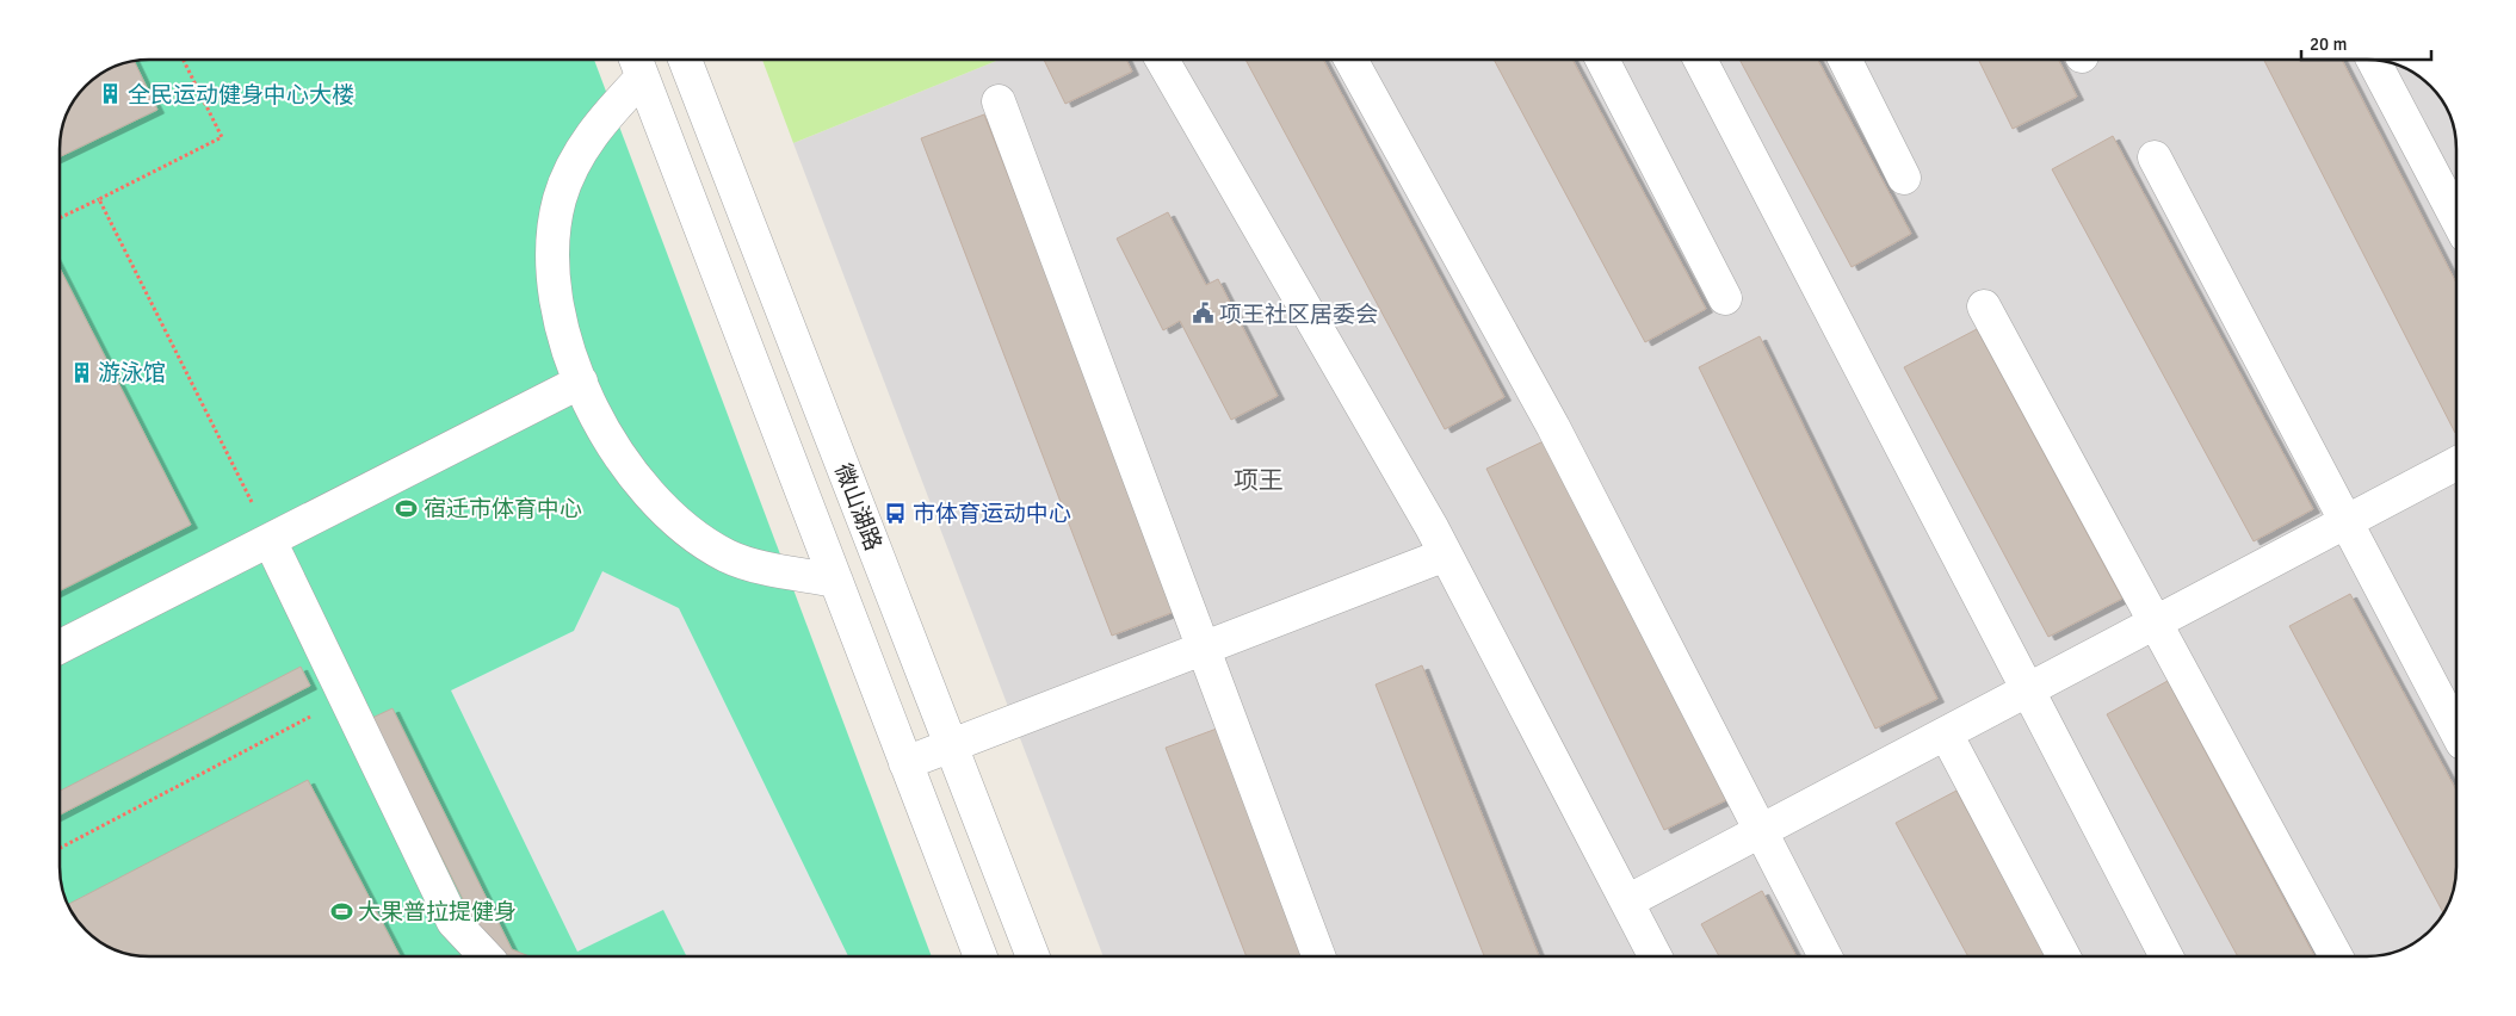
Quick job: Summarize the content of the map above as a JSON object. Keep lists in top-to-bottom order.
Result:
{
  "streets": {
    "street": ["微山湖路"]
  },
  "districts": ["项王"],
  "places": {
    "building": ["全民运动健身中心大楼", "游泳馆"],
    "public building": ["项王社区居委会"],
    "sports": ["宿迁市体育中心", "大果普拉提健身"],
    "bus stop": ["市体育运动中心"]
  },
  "scale_bar": "20 m"
}
